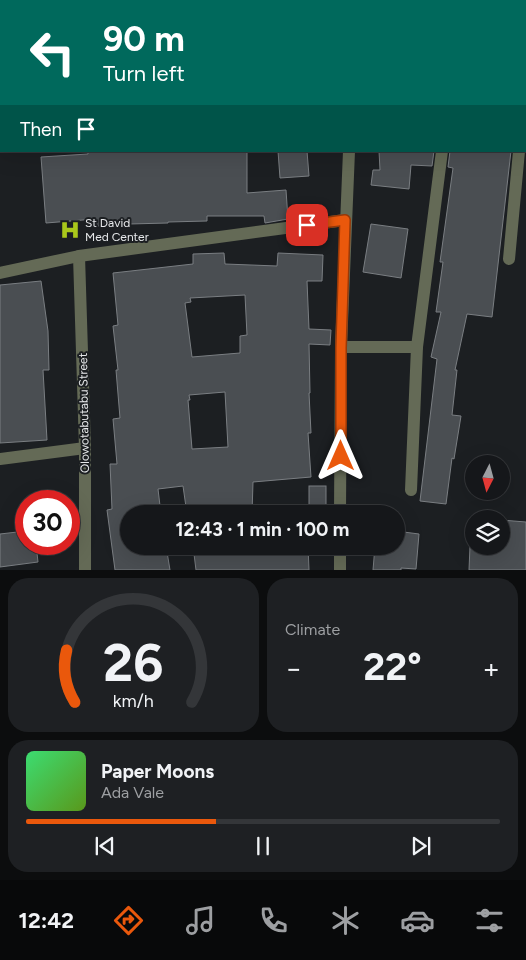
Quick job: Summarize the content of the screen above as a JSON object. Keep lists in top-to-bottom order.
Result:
{
  "streets": {
    "street": ["Olowotabutabu Street"]
  },
  "places": {
    "hospital": ["St David Med Center"]
  },
  "north": "bottom",
  "page": {
    "turn": ["90 m", "Turn left"],
    "then": "Then",
    "limit": "30",
    "trip": "12:43 · 1 min · 100 m",
    "tile": "Climate",
    "heat": ["−", "22°", "+"],
    "song": ["Paper Moons", "Ada Vale"],
    "tabs": "12:42",
    "gauge": ["26", "km/h"]
  }
}
